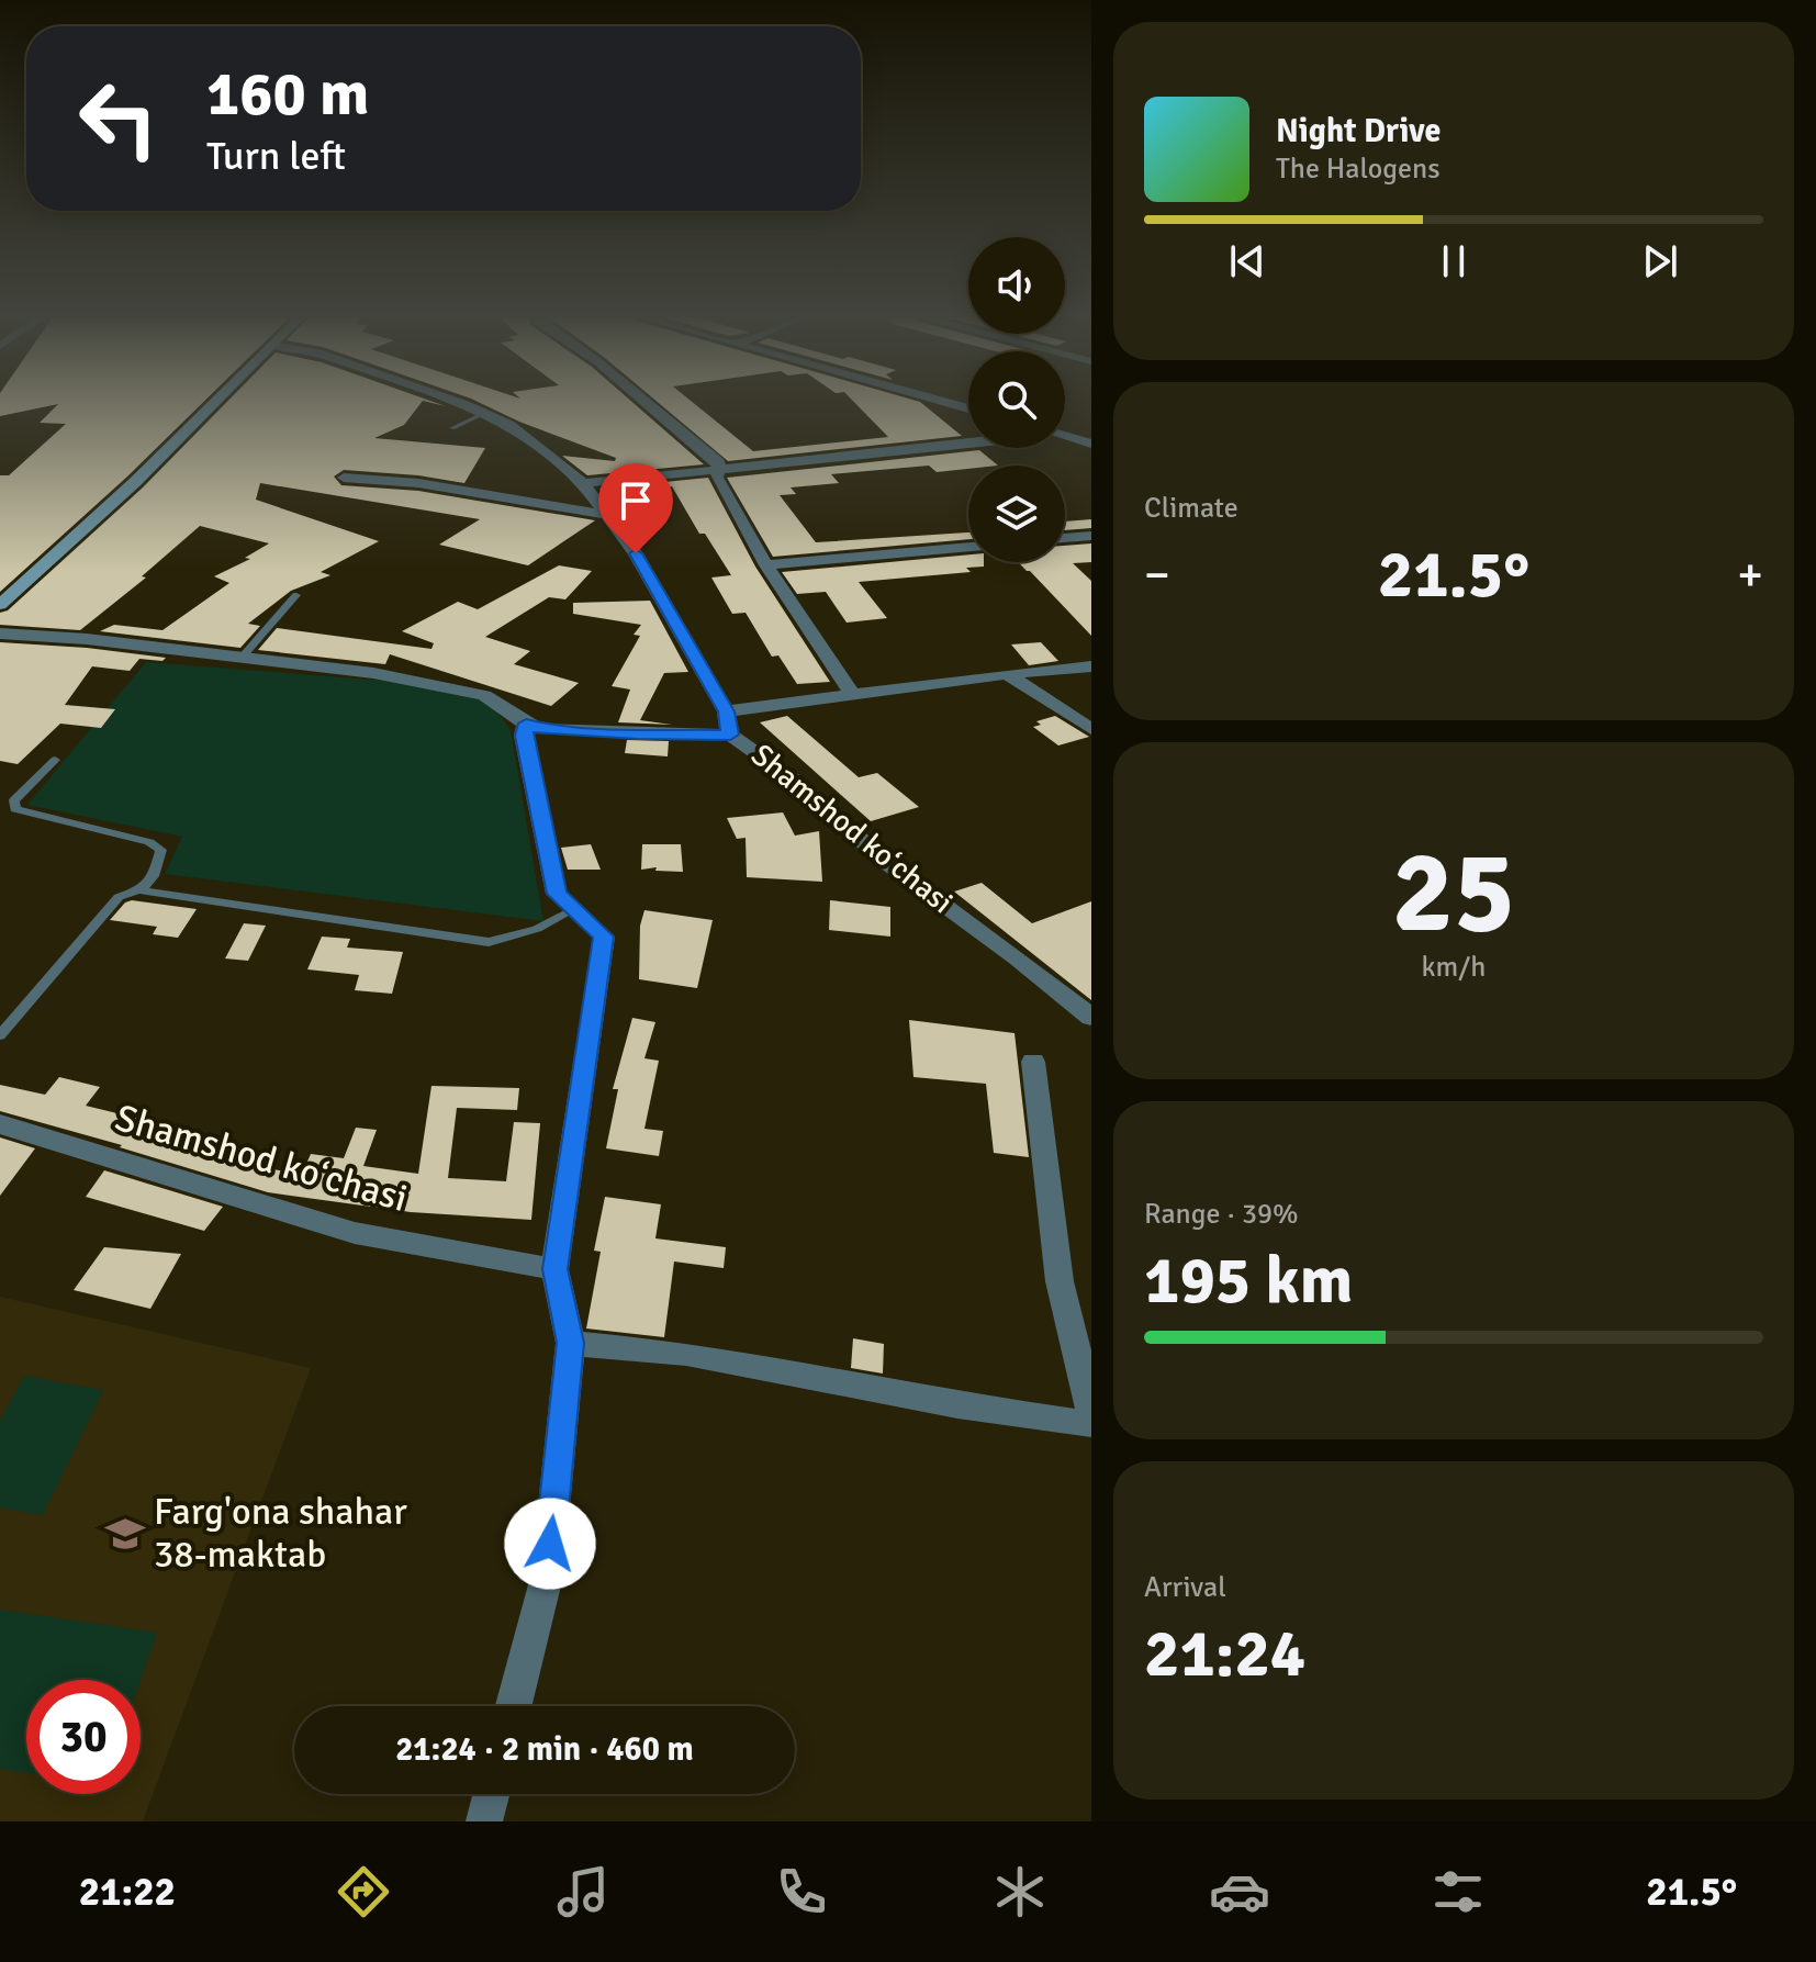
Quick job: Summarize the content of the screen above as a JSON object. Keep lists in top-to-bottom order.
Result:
{
  "streets": {
    "street": ["Shamshod koʻchasi"]
  },
  "places": {
    "school or university": ["Farg'ona shahar 38-maktab"]
  },
  "page": {
    "turn": ["160 m", "Turn left"],
    "song": ["Night Drive", "The Halogens"],
    "tile": [
      "Climate",
      ["25", "km/h"],
      ["Range · 39%", "195 km"],
      ["Arrival", "21:24"]
    ],
    "heat": ["−", "21.5°", "+"],
    "limit": "30",
    "trip": "21:24 · 2 min · 460 m",
    "tabs": ["21:22", "21.5°"]
  }
}
